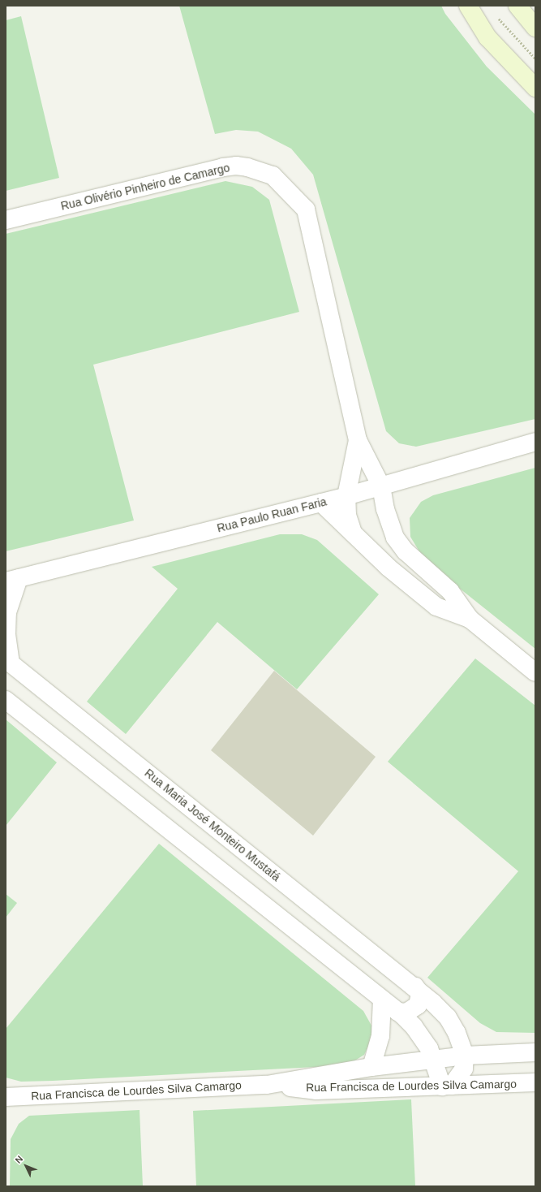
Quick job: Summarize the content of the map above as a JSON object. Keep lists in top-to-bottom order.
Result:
{
  "streets": {
    "street": [
      "Rua Olivério Pinheiro de Camargo",
      "Rua Paulo Ruan Faria",
      "Rua Maria José Monteiro Mustafá",
      "Rua Francisca de Lourdes Silva Camargo"
    ]
  },
  "crossings": [
    ["Rua Olivério Pinheiro de Camargo", "Rua Paulo Ruan Faria"],
    ["Rua Paulo Ruan Faria", "Rua Maria José Monteiro Mustafá"],
    ["Rua Maria José Monteiro Mustafá", "Rua Francisca de Lourdes Silva Camargo"]
  ],
  "north": "top left"
}
